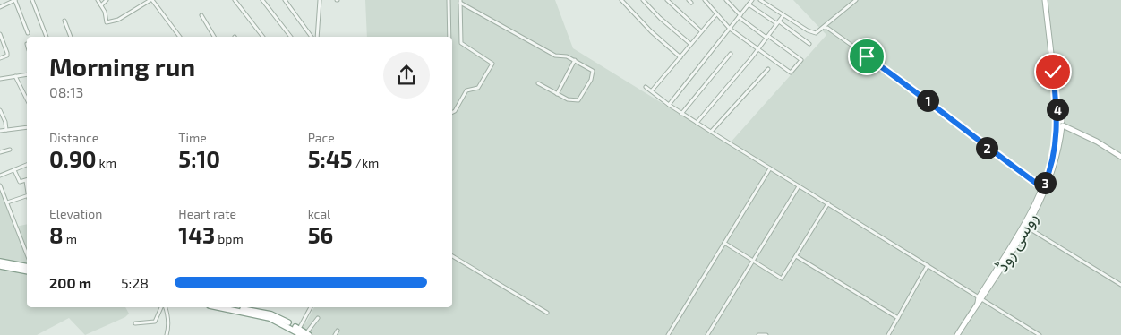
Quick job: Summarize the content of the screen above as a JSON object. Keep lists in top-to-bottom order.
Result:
{
  "streets": {
    "main road": ["روسی روڈ"]
  },
  "page": {
    "heading": ["Morning run", "08:13"],
    "pins": [
      "1",
      "4",
      "2",
      "3"
    ],
    "stats": [
      ["Distance", "0.90 km"],
      ["Time", "5:10"],
      ["Pace", "5:45 /km"],
      ["Elevation", "8 m"],
      ["Heart rate", "143 bpm"],
      ["kcal", "56"]
    ],
    "list": [
      {
        "name": "200 m",
        "note": "5:28"
      }
    ]
  }
}
